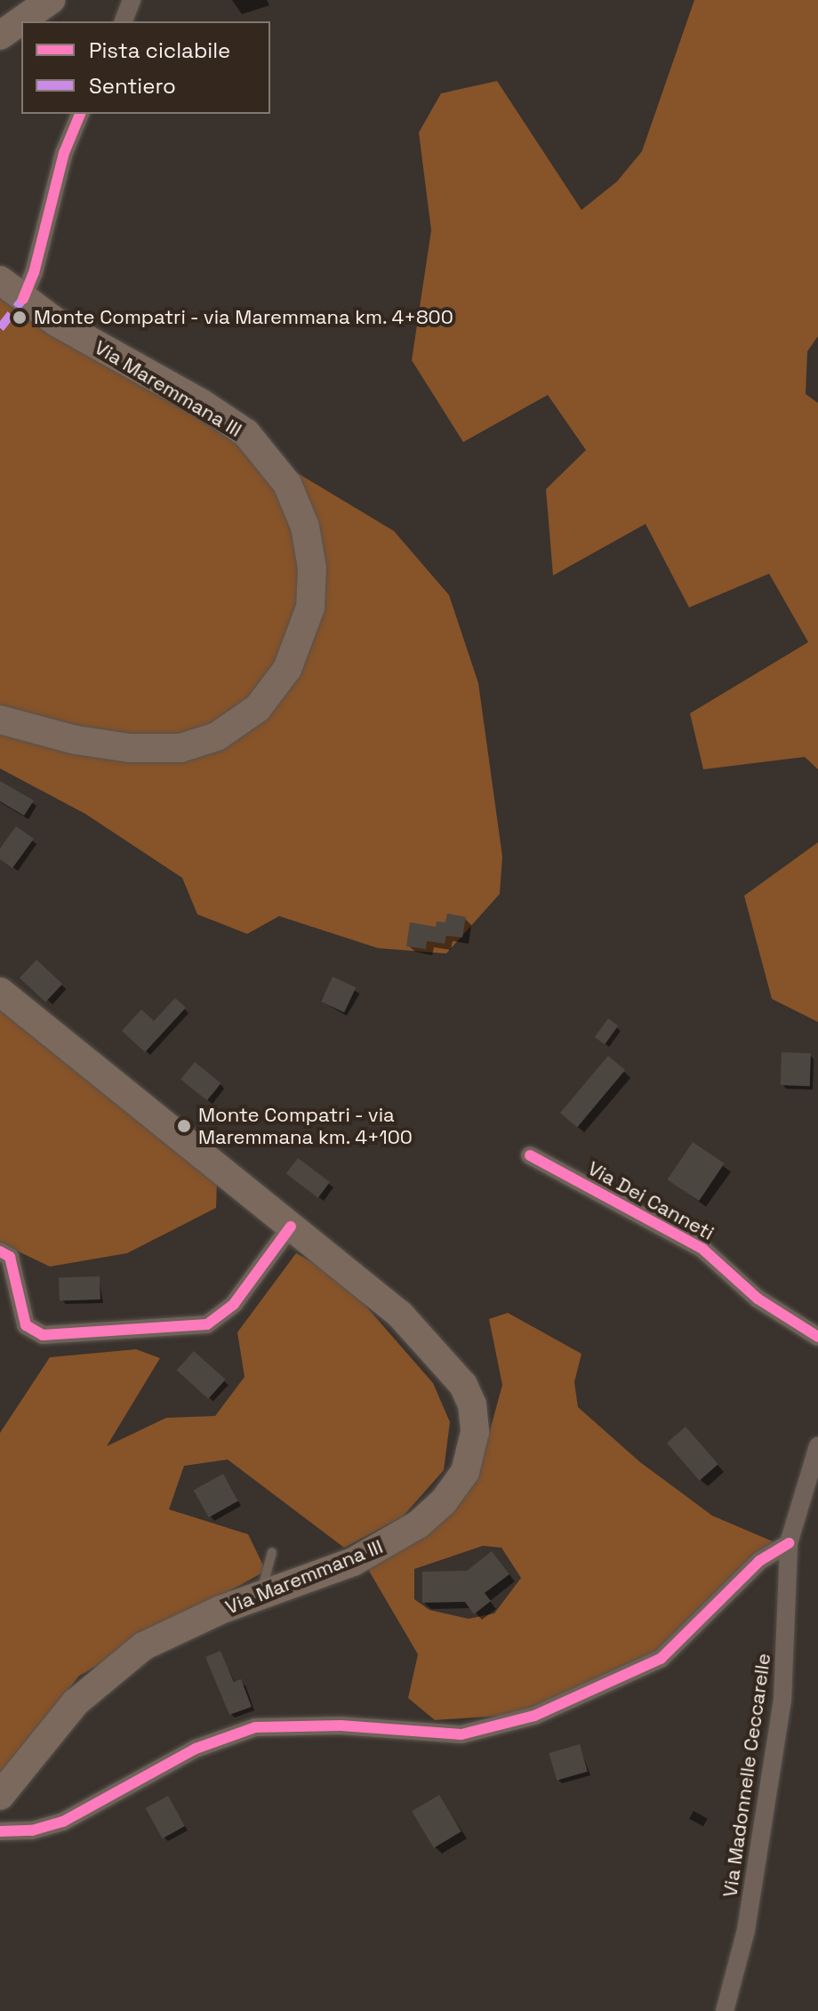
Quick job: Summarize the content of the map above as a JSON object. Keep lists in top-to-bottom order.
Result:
{
  "streets": {
    "main road": ["Via Maremmana III"],
    "street": ["Via Dei Canneti", "Via Madonnelle Ceccarelle"]
  },
  "places": ["Monte Compatri - via Maremmana km. 4+800", "Monte Compatri - via Maremmana km. 4+100"],
  "legend": ["Pista ciclabile", "Sentiero"]
}
